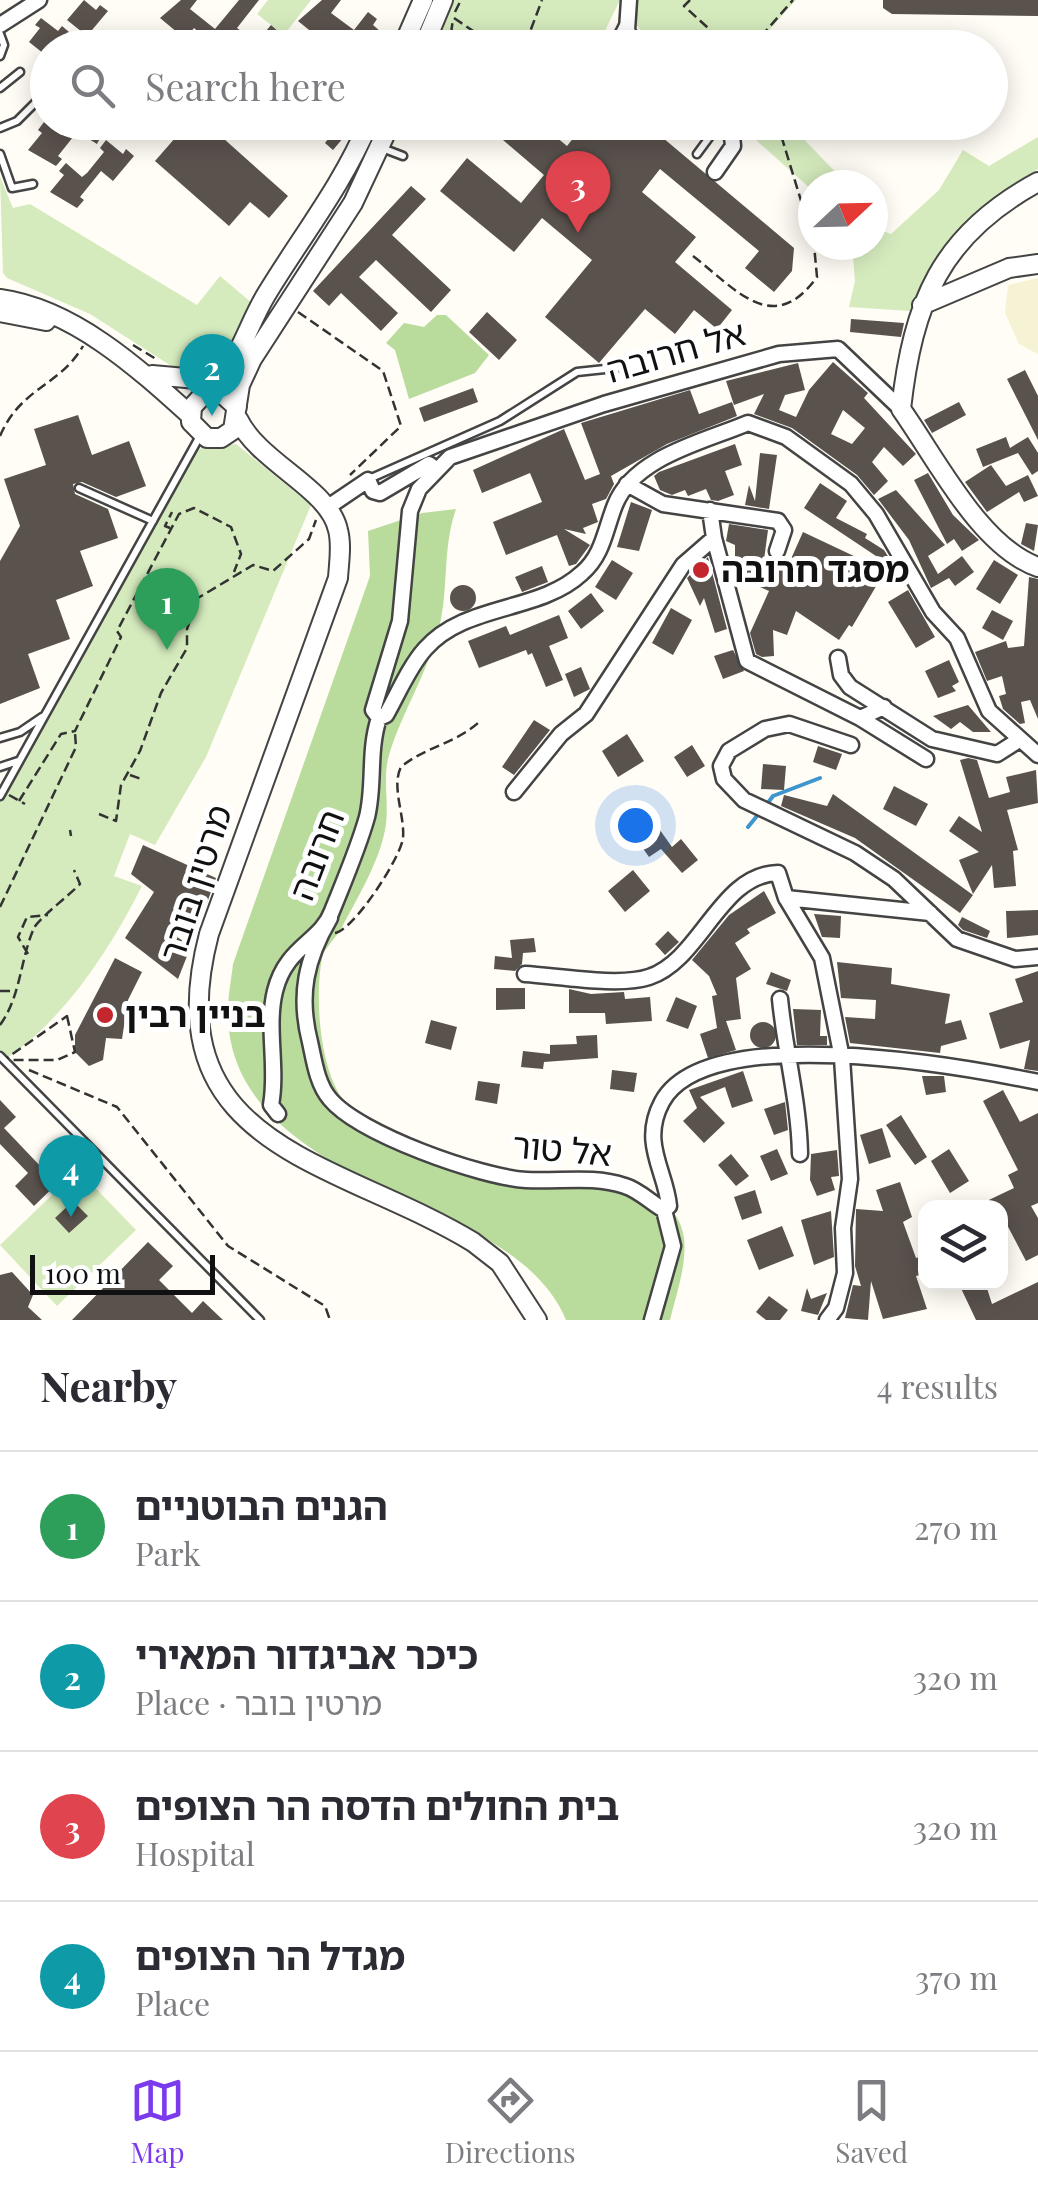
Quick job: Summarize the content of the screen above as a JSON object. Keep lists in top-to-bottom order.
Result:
{
  "streets": {
    "street": [
      "אל חרובה",
      "חרובה",
      "מרטין בובר",
      "אל טור"
    ]
  },
  "crossings": [
    ["אל חרובה", "חרובה"],
    ["חרובה", "אל טור"]
  ],
  "places": ["מסגד חרובה", "בניין רבין"],
  "scale_bar": "100 m",
  "north": "right",
  "page": {
    "search": "Search here",
    "pins": [
      "3",
      "2",
      "1",
      "4"
    ],
    "scale": "100 m",
    "heading": ["Nearby", "4 results"],
    "list": [
      {
        "mark": "1",
        "name": "הגנים הבוטניים",
        "note": "Park",
        "value": "270 m"
      },
      {
        "mark": "2",
        "name": "כיכר אביגדור המאירי",
        "note": "Place · מרטין בובר",
        "value": "320 m"
      },
      {
        "mark": "3",
        "name": "בית החולים הדסה הר הצופים",
        "note": "Hospital",
        "value": "320 m"
      },
      {
        "mark": "4",
        "name": "מגדל הר הצופים",
        "note": "Place",
        "value": "370 m"
      }
    ],
    "nav": ["Map", "Directions", "Saved"]
  }
}
